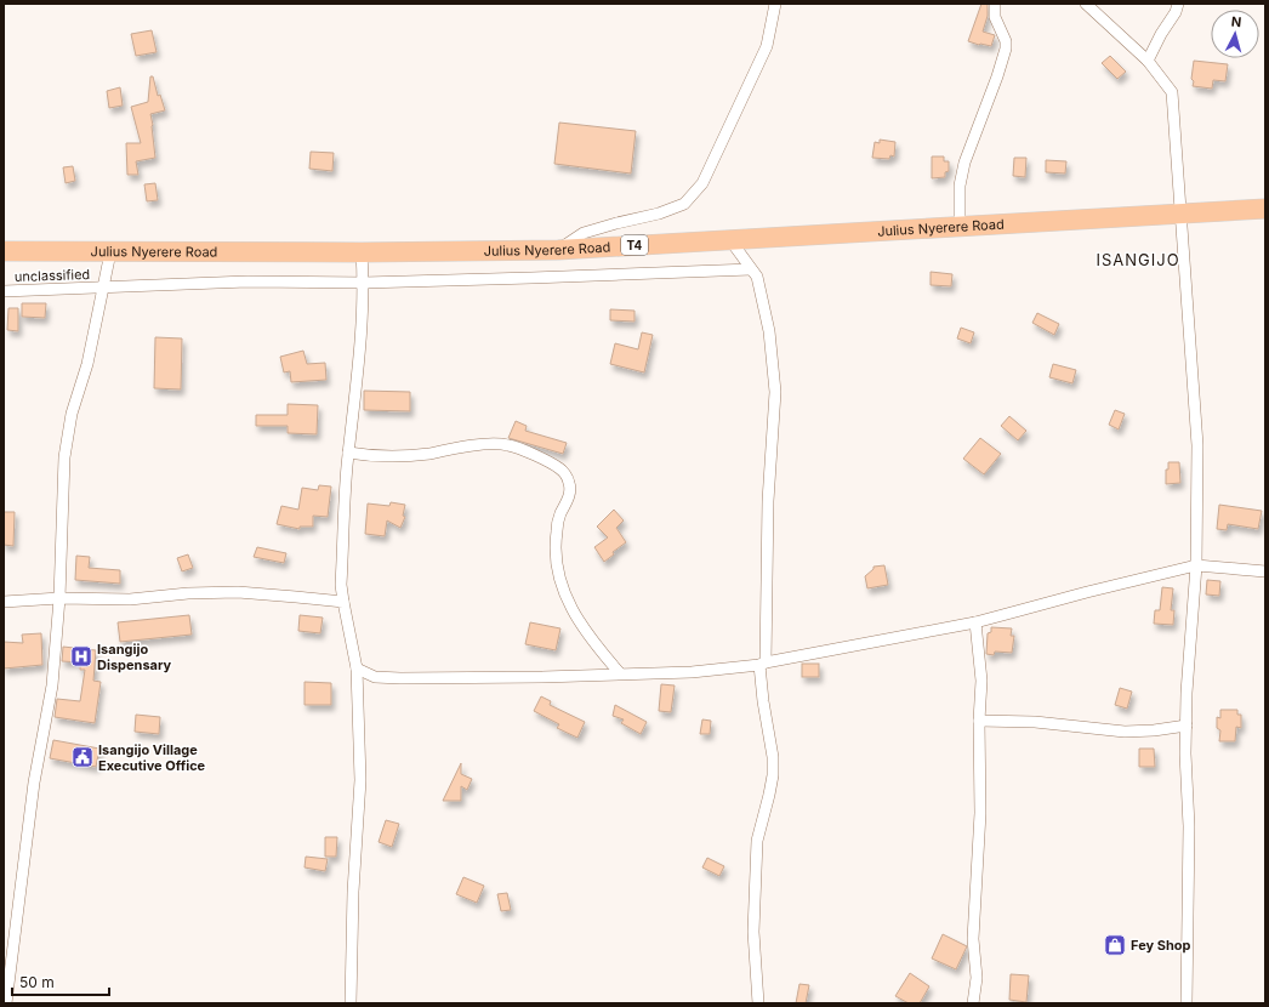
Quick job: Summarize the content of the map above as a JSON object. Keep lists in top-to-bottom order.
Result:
{
  "streets": {
    "highway": ["Julius Nyerere Road", "T4"],
    "street": ["unclassified"]
  },
  "districts": ["ISANGIJO"],
  "places": {
    "hospital": ["Isangijo Dispensary"],
    "public building": ["Isangijo Village Executive Office"],
    "shop": ["Fey Shop"]
  },
  "scale_bar": "50 m",
  "north": "top"
}
